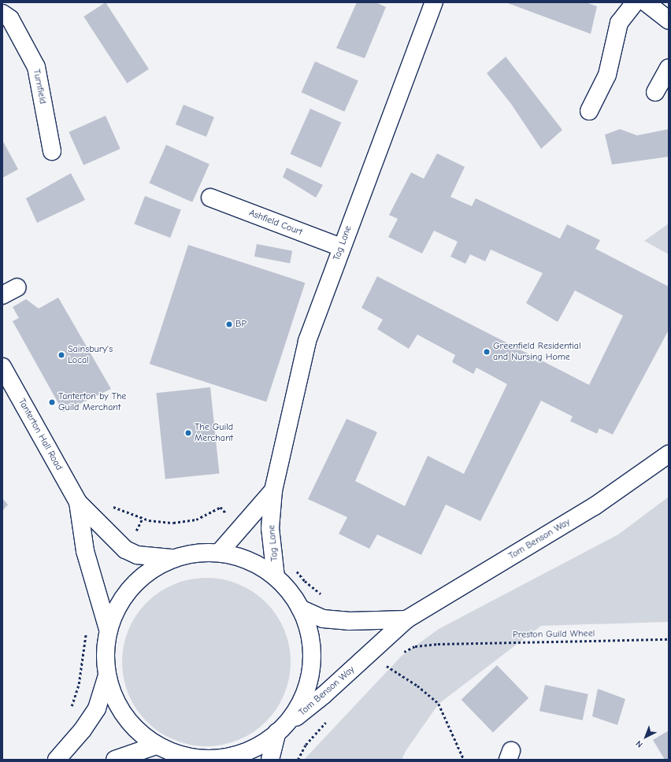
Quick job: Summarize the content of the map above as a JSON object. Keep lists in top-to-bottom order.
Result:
{
  "streets": {
    "main road": [
      "Turnfield",
      "Ashfield Court",
      "Tag Lane",
      "Tanterton Hall Road",
      "Tom Benson Way"
    ],
    "path": ["Preston Guild Wheel"]
  },
  "crossings": [
    ["Ashfield Court", "Tag Lane"],
    ["Tanterton Hall Road", "Tom Benson Way"]
  ],
  "places": [
    "BP",
    "Greenfield Residential and Nursing Home",
    "Sainsbury's Local",
    "Tanterton by The Guild Merchant",
    "The Guild Merchant"
  ],
  "north": "bottom left"
}
